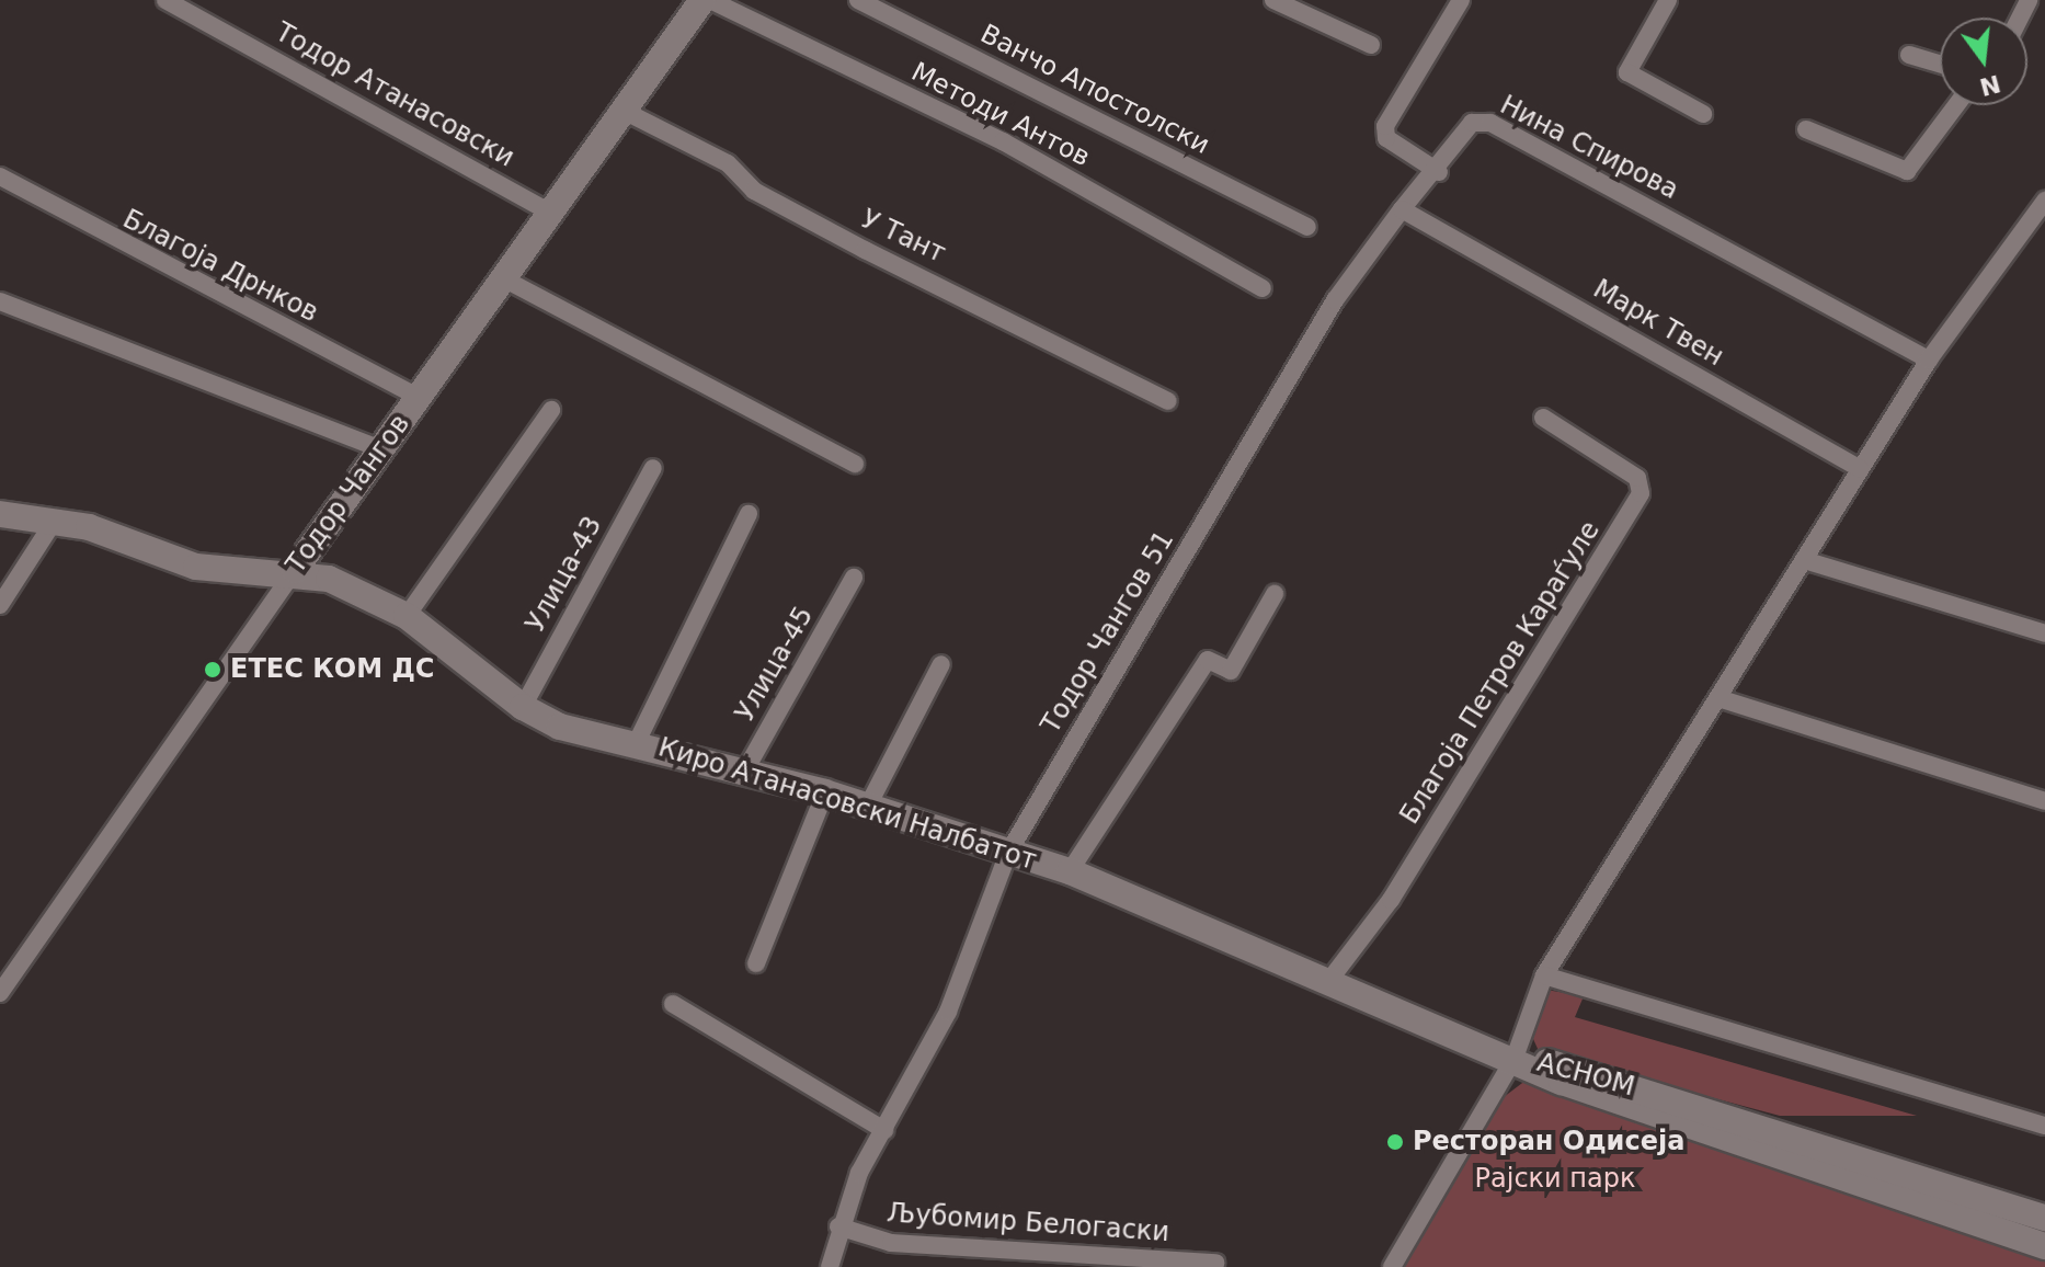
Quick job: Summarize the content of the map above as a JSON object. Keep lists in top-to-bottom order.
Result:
{
  "streets": {
    "street": [
      "Ванчо Апостолски",
      "Тодор Атанасовски",
      "Методи Антов",
      "Нина Спирова",
      "У Тант",
      "Благоја Дрнков",
      "Марк Твен",
      "Тодор Чангов",
      "Улица-43",
      "Тодор Чангов 51",
      "Улица-45",
      "Благоја Петров Караѓуле",
      "Киро Атанасовски Налбатот",
      "АСНОМ",
      "Љубомир Белогаски"
    ]
  },
  "crossings": [
    ["Тодор Атанасовски", "Тодор Чангов"],
    ["Нина Спирова", "Тодор Чангов 51"],
    ["У Тант", "Тодор Чангов"],
    ["Благоја Дрнков", "Тодор Чангов"],
    ["Марк Твен", "Тодор Чангов 51"],
    ["Тодор Чангов", "Киро Атанасовски Налбатот"],
    ["Улица-43", "Киро Атанасовски Налбатот"],
    ["Тодор Чангов 51", "Киро Атанасовски Налбатот"],
    ["Тодор Чангов 51", "Љубомир Белогаски"],
    ["Улица-45", "Киро Атанасовски Налбатот"],
    ["Благоја Петров Караѓуле", "Киро Атанасовски Налбатот"],
    ["Киро Атанасовски Налбатот", "АСНОМ"]
  ],
  "parks": ["Рајски парк"],
  "places": ["ЕТЕС КОМ ДС", "Ресторан Одисеја"],
  "north": "bottom"
}
